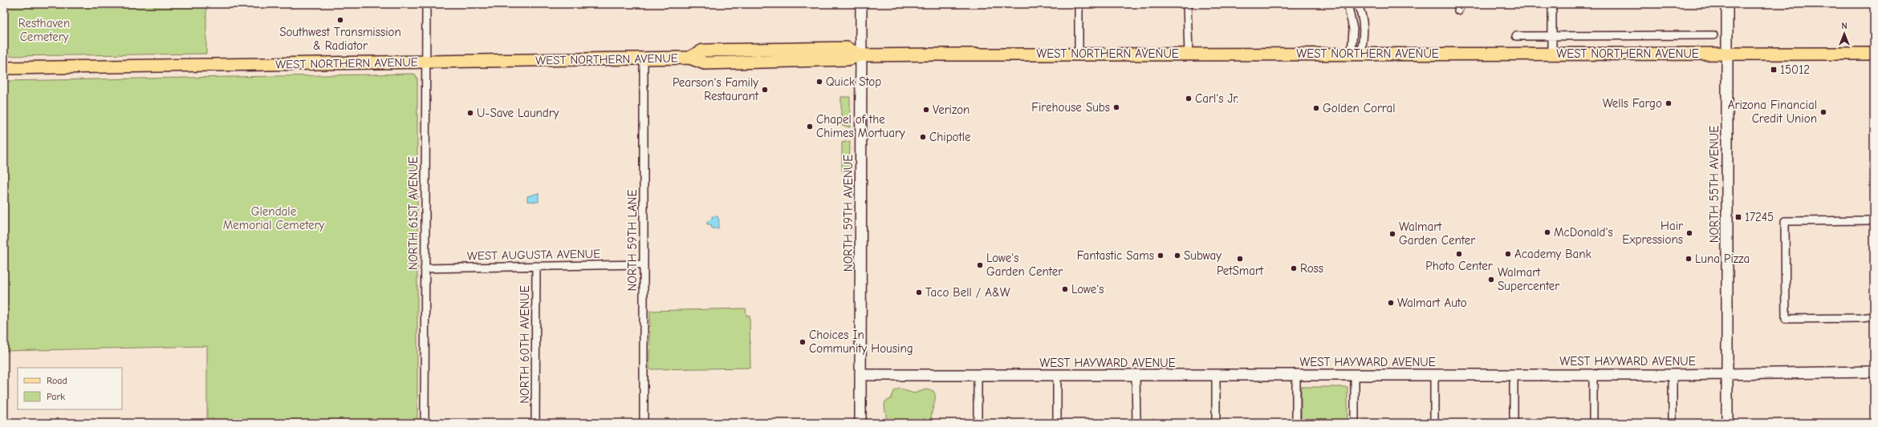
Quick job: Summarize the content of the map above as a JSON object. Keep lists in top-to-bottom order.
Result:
{
  "streets": {
    "main road": ["WEST NORTHERN AVENUE"],
    "street": [
      "NORTH 55TH AVENUE",
      "NORTH 61ST AVENUE",
      "NORTH 59TH AVENUE",
      "NORTH 59TH LANE",
      "WEST AUGUSTA AVENUE",
      "NORTH 60TH AVENUE",
      "WEST HAYWARD AVENUE"
    ]
  },
  "crossings": [
    ["WEST NORTHERN AVENUE", "NORTH 55TH AVENUE"],
    ["WEST NORTHERN AVENUE", "NORTH 61ST AVENUE"],
    ["WEST NORTHERN AVENUE", "NORTH 59TH AVENUE"],
    ["WEST NORTHERN AVENUE", "NORTH 59TH LANE"],
    ["NORTH 55TH AVENUE", "WEST HAYWARD AVENUE"],
    ["NORTH 61ST AVENUE", "WEST AUGUSTA AVENUE"],
    ["NORTH 59TH AVENUE", "WEST HAYWARD AVENUE"],
    ["NORTH 59TH LANE", "WEST AUGUSTA AVENUE"],
    ["WEST AUGUSTA AVENUE", "NORTH 60TH AVENUE"]
  ],
  "parks": ["Resthaven Cemetery", "Glendale Memorial Cemetery"],
  "places": {
    "other": [
      "Southwest Transmission & Radiator",
      "Quick Stop",
      "Pearson's Family Restaurant",
      "Carl's Jr.",
      "Wells Fargo",
      "Firehouse Subs",
      "Golden Corral",
      "Verizon",
      "Arizona Financial Credit Union",
      "U-Save Laundry",
      "Chapel of the Chimes Mortuary",
      "Chipotle",
      "McDonald's",
      "Hair Expressions",
      "Walmart Garden Center",
      "Photo Center",
      "Academy Bank",
      "Fantastic Sams",
      "Subway",
      "PetSmart",
      "Luna Pizza",
      "Lowe's Garden Center",
      "Ross",
      "Walmart Supercenter",
      "Lowe's",
      "Taco Bell / A&W",
      "Walmart Auto",
      "Choices In Community Housing"
    ],
    "transit": ["15012", "17245"]
  },
  "legend": ["Road", "Park"],
  "north": "top"
}
